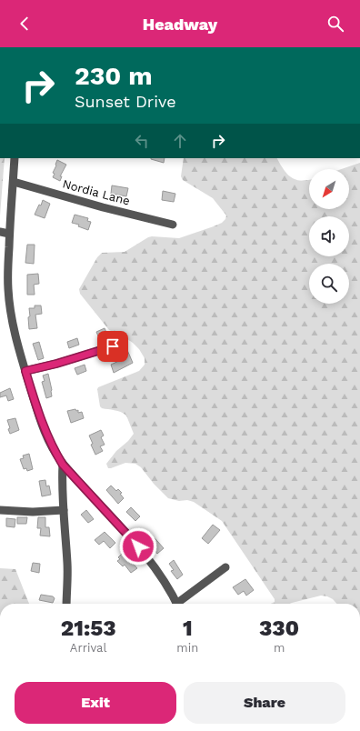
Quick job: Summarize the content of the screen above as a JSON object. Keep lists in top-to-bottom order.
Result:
{
  "streets": {
    "street": ["Nordia Lane"]
  },
  "north": "bottom left",
  "page": {
    "header": "Headway",
    "turn": ["230 m", "Sunset Drive"],
    "eta": [
      "21:53",
      "Arrival",
      "1",
      "min",
      "330",
      "m"
    ],
    "buttons": ["Exit", "Share"]
  }
}
